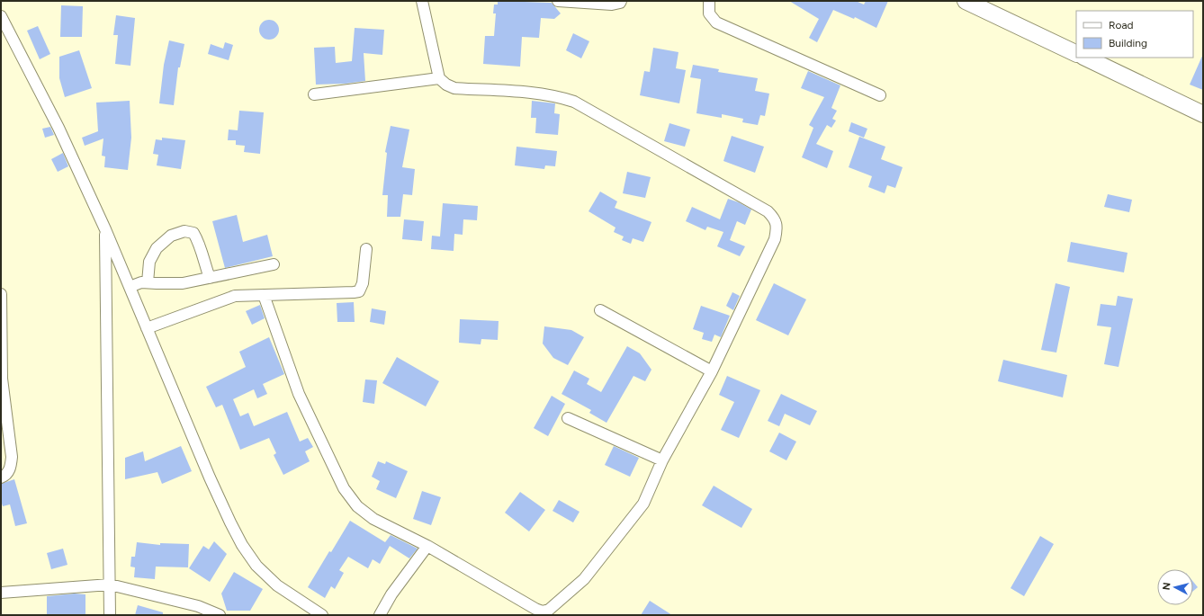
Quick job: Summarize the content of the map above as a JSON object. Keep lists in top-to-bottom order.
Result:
{
  "legend": ["Road", "Building"],
  "north": "left"
}
